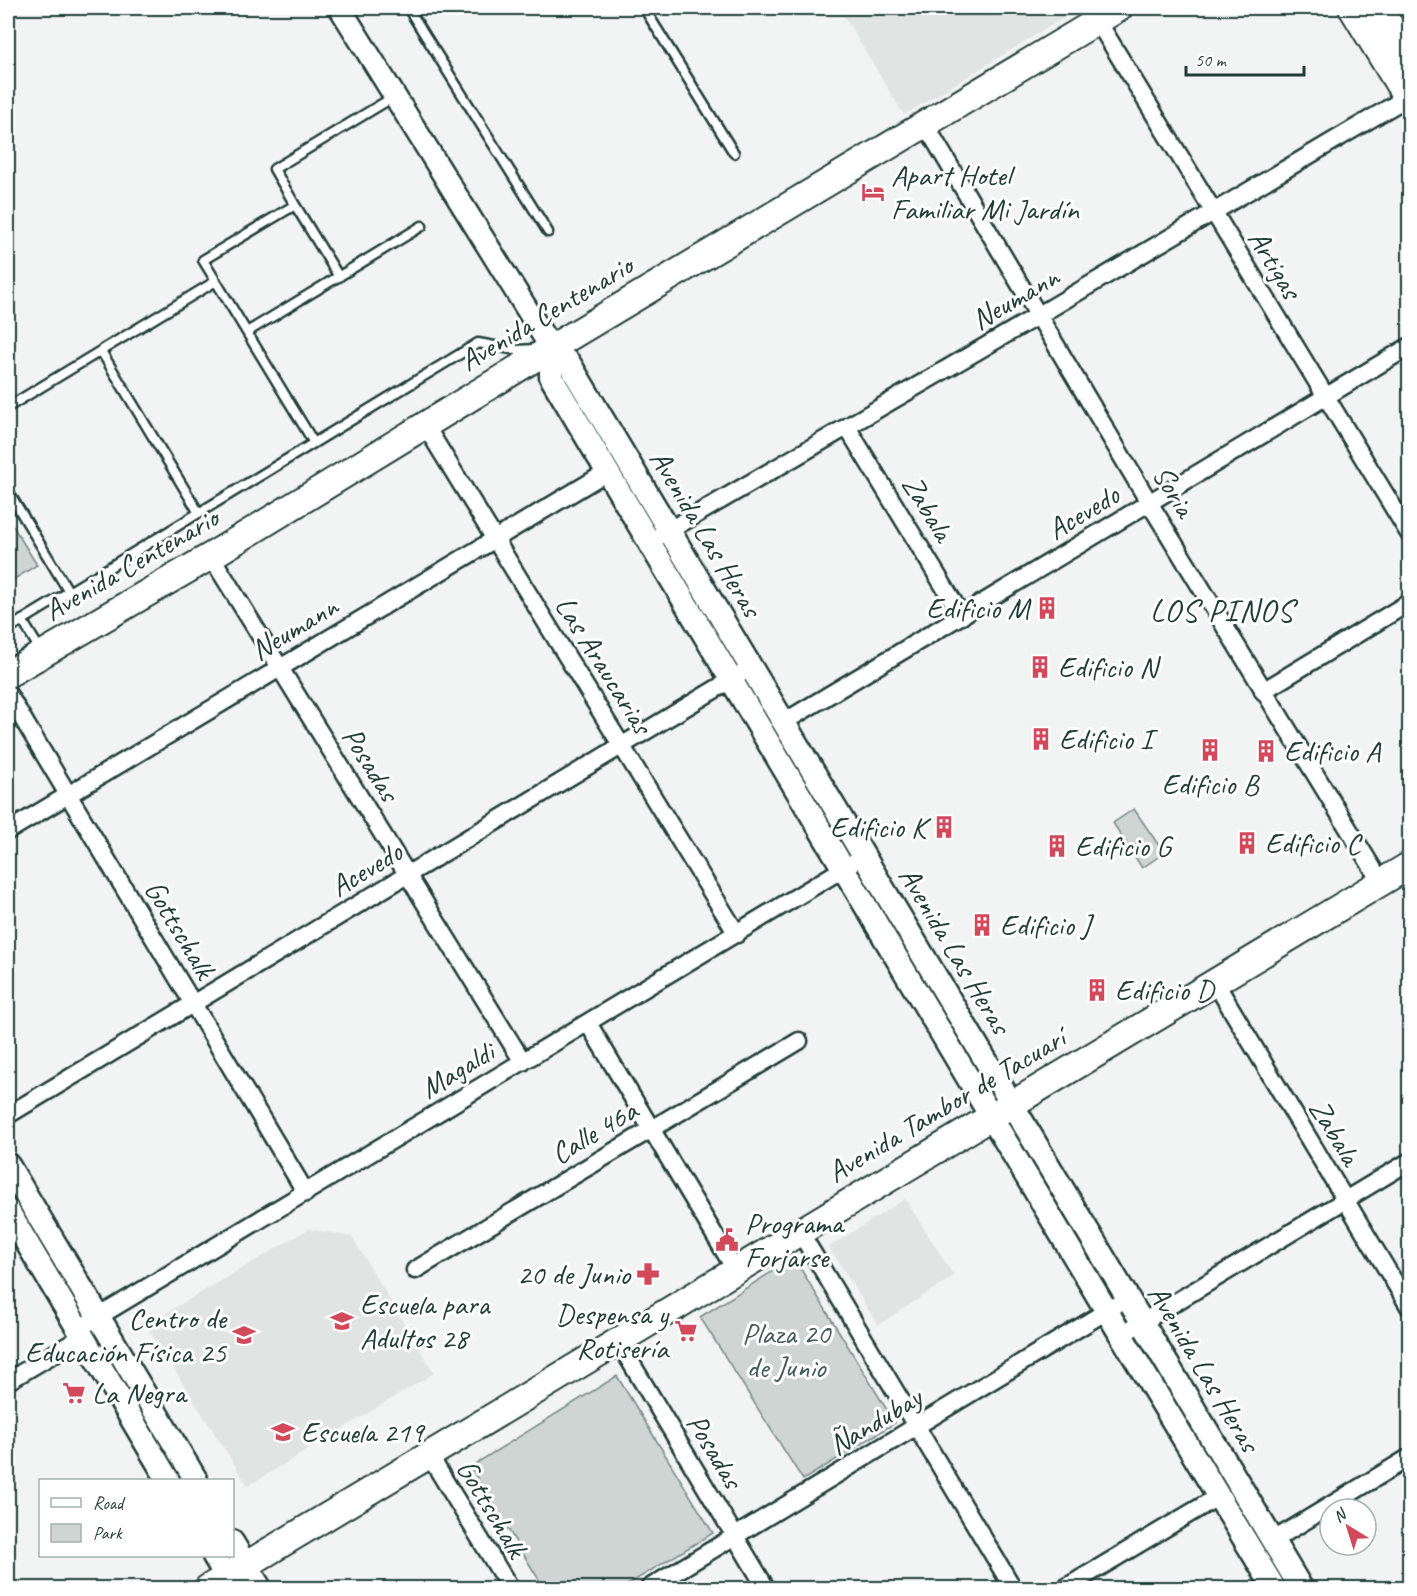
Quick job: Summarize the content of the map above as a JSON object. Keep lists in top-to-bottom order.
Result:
{
  "streets": {
    "main road": ["Avenida Centenario", "Avenida Las Heras", "Avenida Tambor de Tacuarí"],
    "street": [
      "Artigas",
      "Neumann",
      "Soria",
      "Zabala",
      "Acevedo",
      "Las Araucarias",
      "Posadas",
      "Gottschalk",
      "Magaldi",
      "Calle 46a",
      "Ñandubay"
    ]
  },
  "crossings": [
    ["Artigas", "Neumann"],
    ["Artigas", "Avenida Centenario"],
    ["Artigas", "Acevedo"],
    ["Neumann", "Soria"],
    ["Neumann", "Zabala"],
    ["Neumann", "Avenida Las Heras"],
    ["Neumann", "Las Araucarias"],
    ["Neumann", "Posadas"],
    ["Neumann", "Gottschalk"],
    ["Avenida Centenario", "Soria"],
    ["Avenida Centenario", "Avenida Las Heras"],
    ["Avenida Centenario", "Las Araucarias"],
    ["Avenida Centenario", "Posadas"],
    ["Soria", "Acevedo"],
    ["Soria", "Avenida Tambor de Tacuarí"],
    ["Zabala", "Acevedo"],
    ["Zabala", "Avenida Tambor de Tacuarí"],
    ["Acevedo", "Avenida Las Heras"],
    ["Acevedo", "Las Araucarias"],
    ["Acevedo", "Posadas"],
    ["Acevedo", "Gottschalk"],
    ["Avenida Las Heras", "Magaldi"],
    ["Avenida Las Heras", "Avenida Tambor de Tacuarí"],
    ["Avenida Las Heras", "Ñandubay"],
    ["Las Araucarias", "Magaldi"],
    ["Posadas", "Magaldi"],
    ["Posadas", "Avenida Tambor de Tacuarí"],
    ["Posadas", "Ñandubay"],
    ["Gottschalk", "Magaldi"],
    ["Gottschalk", "Avenida Tambor de Tacuarí"]
  ],
  "districts": ["LOS PINOS"],
  "parks": ["Plaza 20 de Junio"],
  "places": {
    "hotel": ["Apart Hotel Familiar Mi Jardín"],
    "building": [
      "Edificio M",
      "Edificio N",
      "Edificio I",
      "Edificio B",
      "Edificio A",
      "Edificio K",
      "Edificio C",
      "Edificio G",
      "Edificio J",
      "Edificio D"
    ],
    "public building": ["Programa Forjarse"],
    "pharmacy": ["20 de Junio"],
    "school or university": ["Escuela para Adultos 28", "Centro de Educación Física 25", "Escuela 219"],
    "supermarket": ["Despensa y Rotisería", "La Negra"]
  },
  "legend": ["Road", "Park"],
  "scale_bar": "50 m",
  "north": "top left"
}
